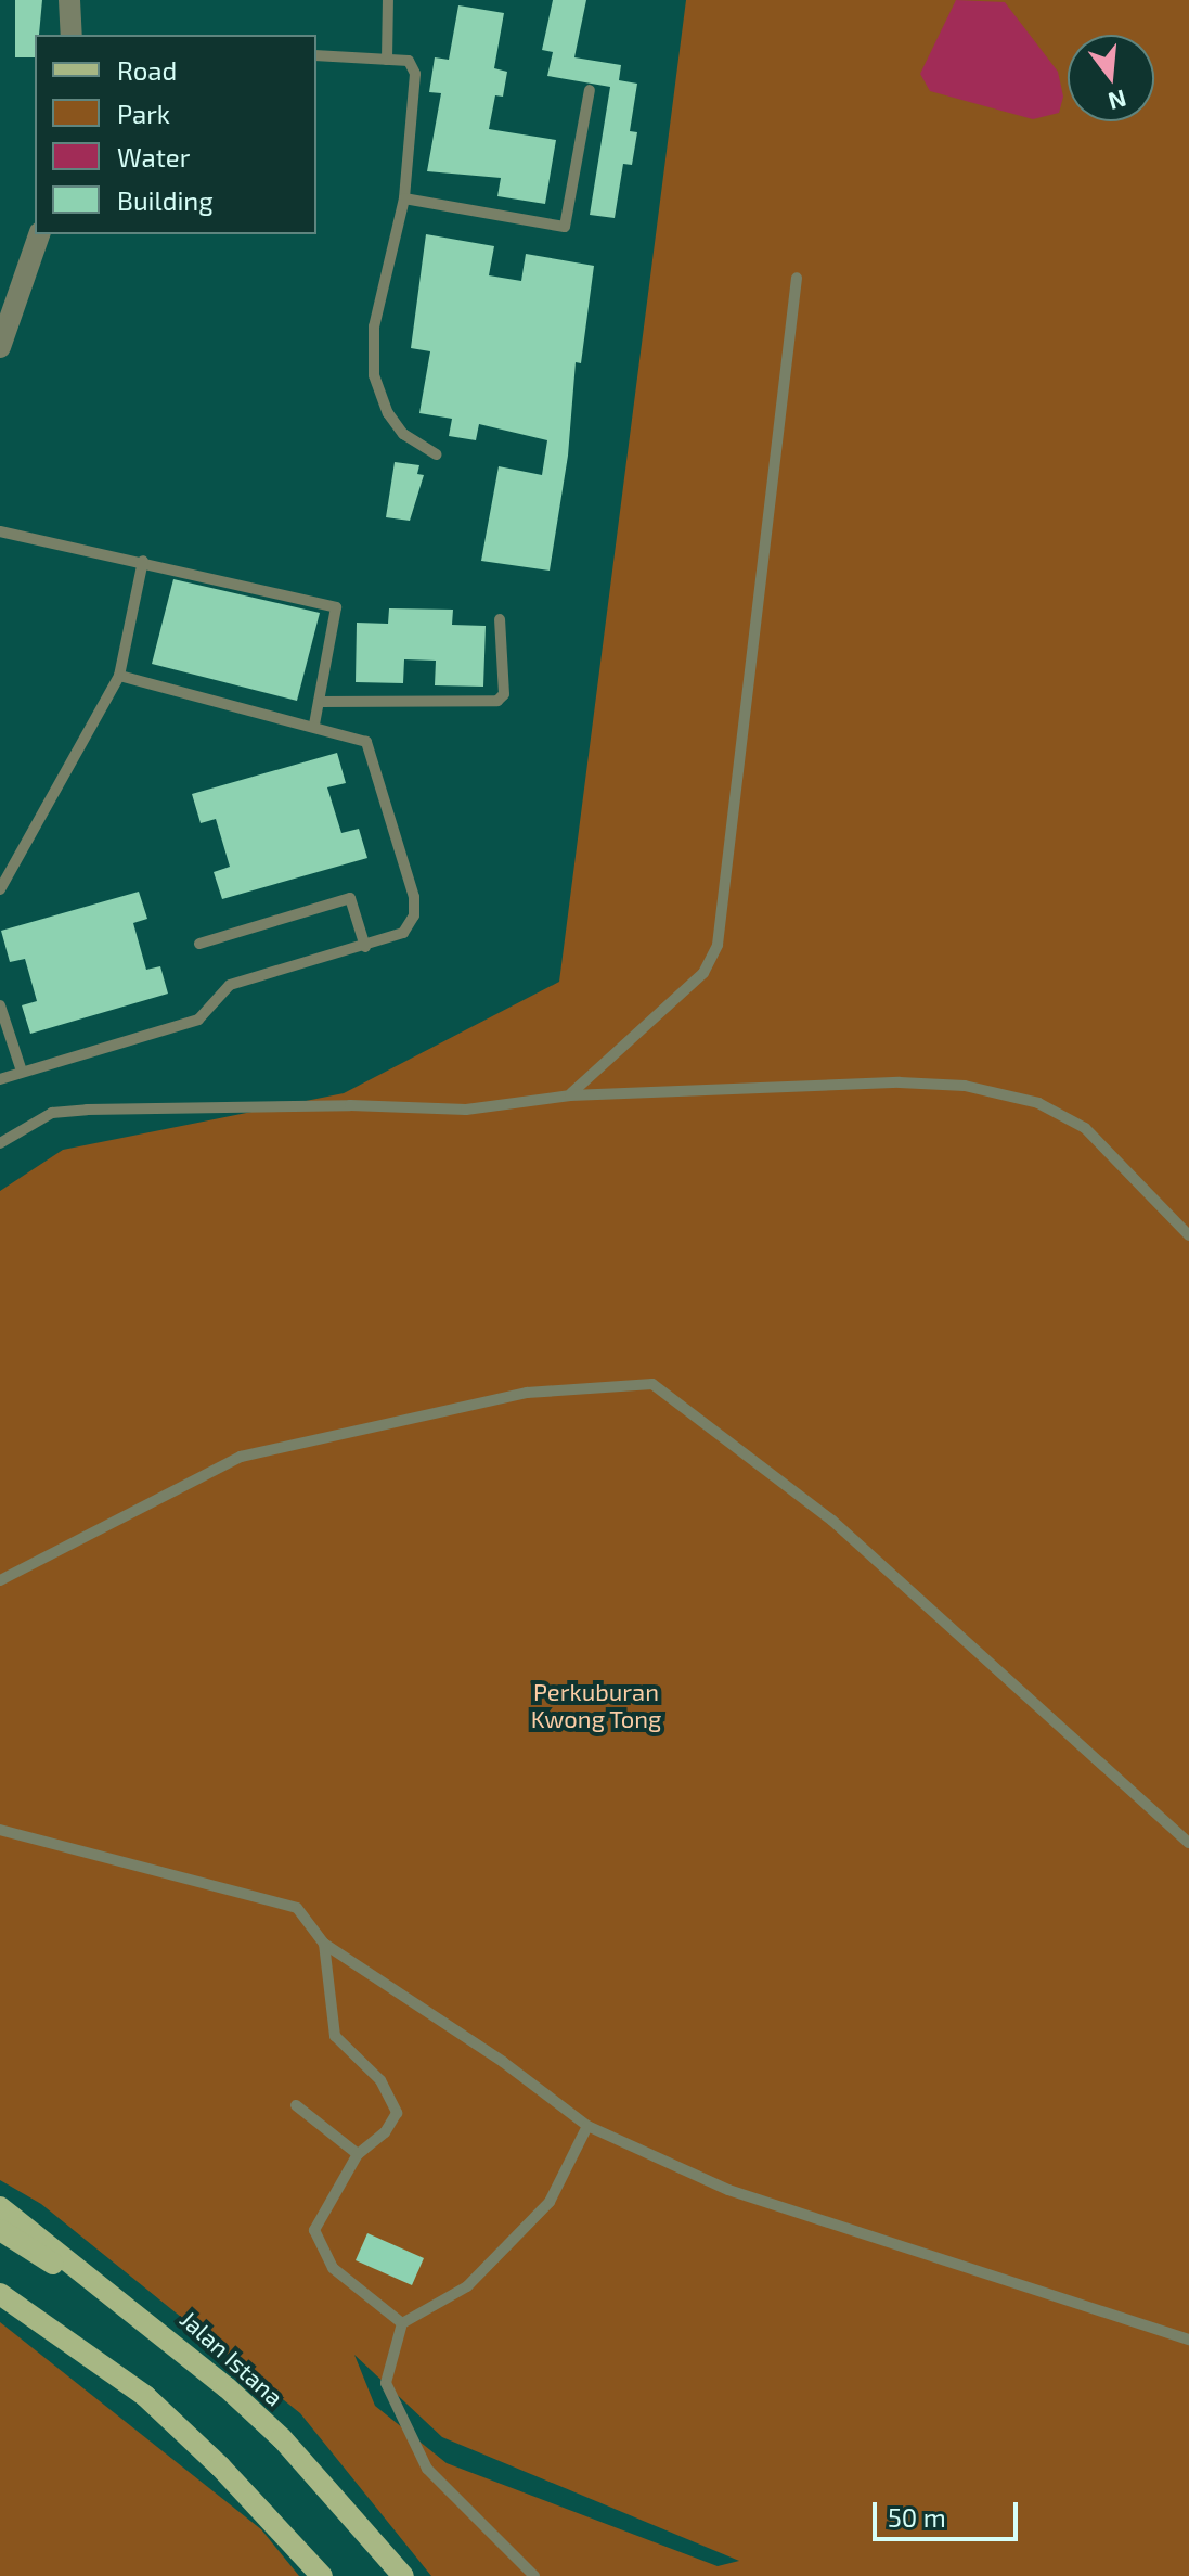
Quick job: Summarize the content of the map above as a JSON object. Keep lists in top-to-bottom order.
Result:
{
  "streets": {
    "main road": ["Jalan Istana"]
  },
  "parks": ["Perkuburan Kwong Tong"],
  "legend": [
    "Road",
    "Park",
    "Water",
    "Building"
  ],
  "scale_bar": "50 m",
  "north": "bottom"
}
